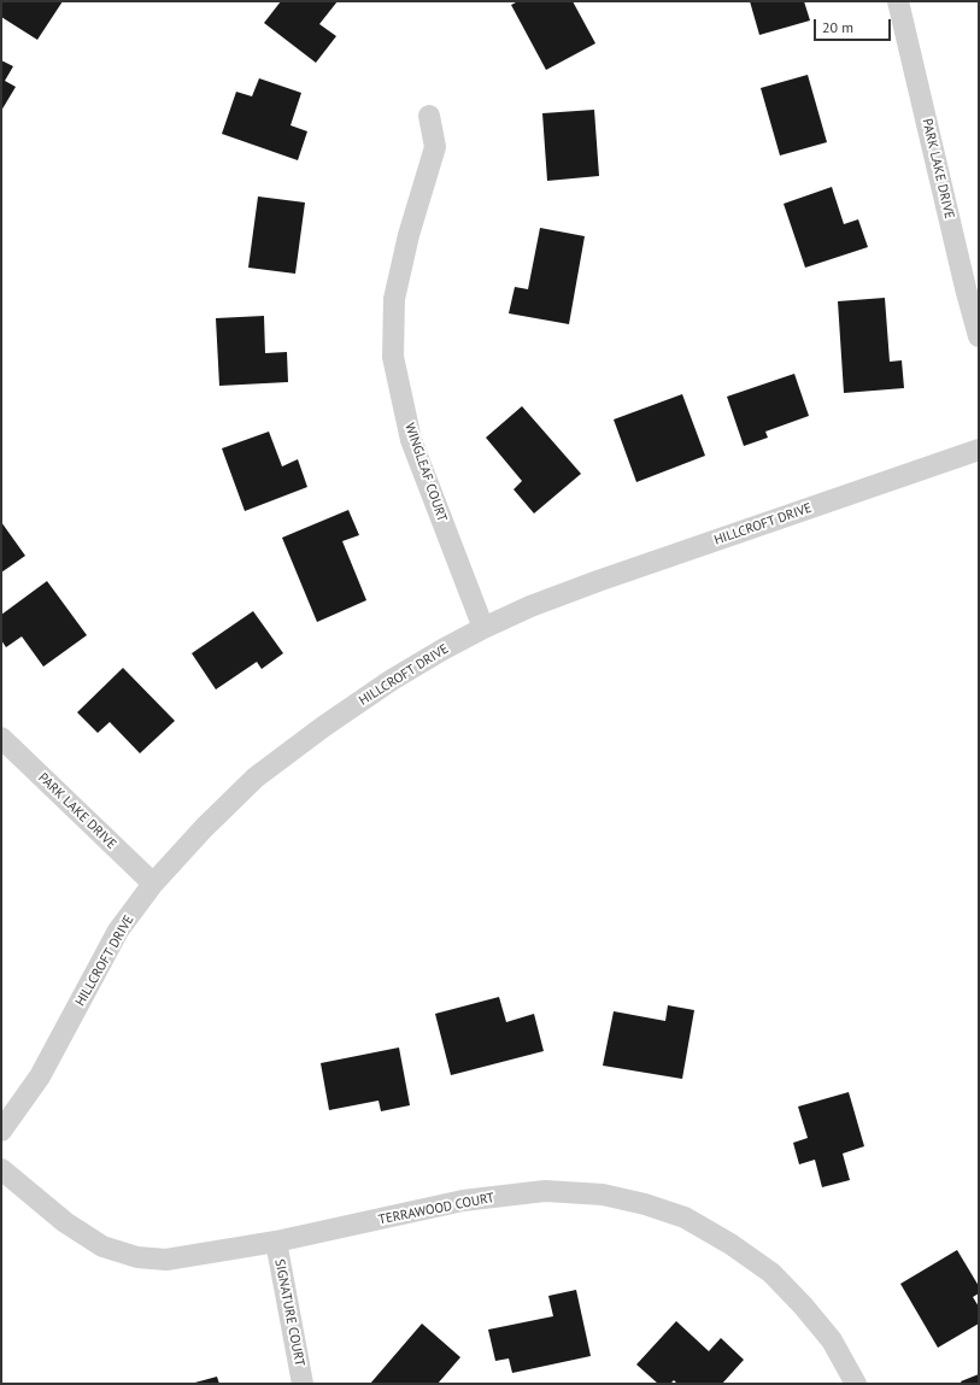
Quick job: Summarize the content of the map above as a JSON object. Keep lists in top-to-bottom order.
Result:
{
  "streets": {
    "street": [
      "PARK LAKE DRIVE",
      "WINGLEAF COURT",
      "HILLCROFT DRIVE",
      "TERRAWOOD COURT",
      "SIGNATURE COURT"
    ]
  },
  "crossings": [
    ["PARK LAKE DRIVE", "HILLCROFT DRIVE"],
    ["WINGLEAF COURT", "HILLCROFT DRIVE"],
    ["TERRAWOOD COURT", "SIGNATURE COURT"]
  ],
  "scale_bar": "20 m"
}
